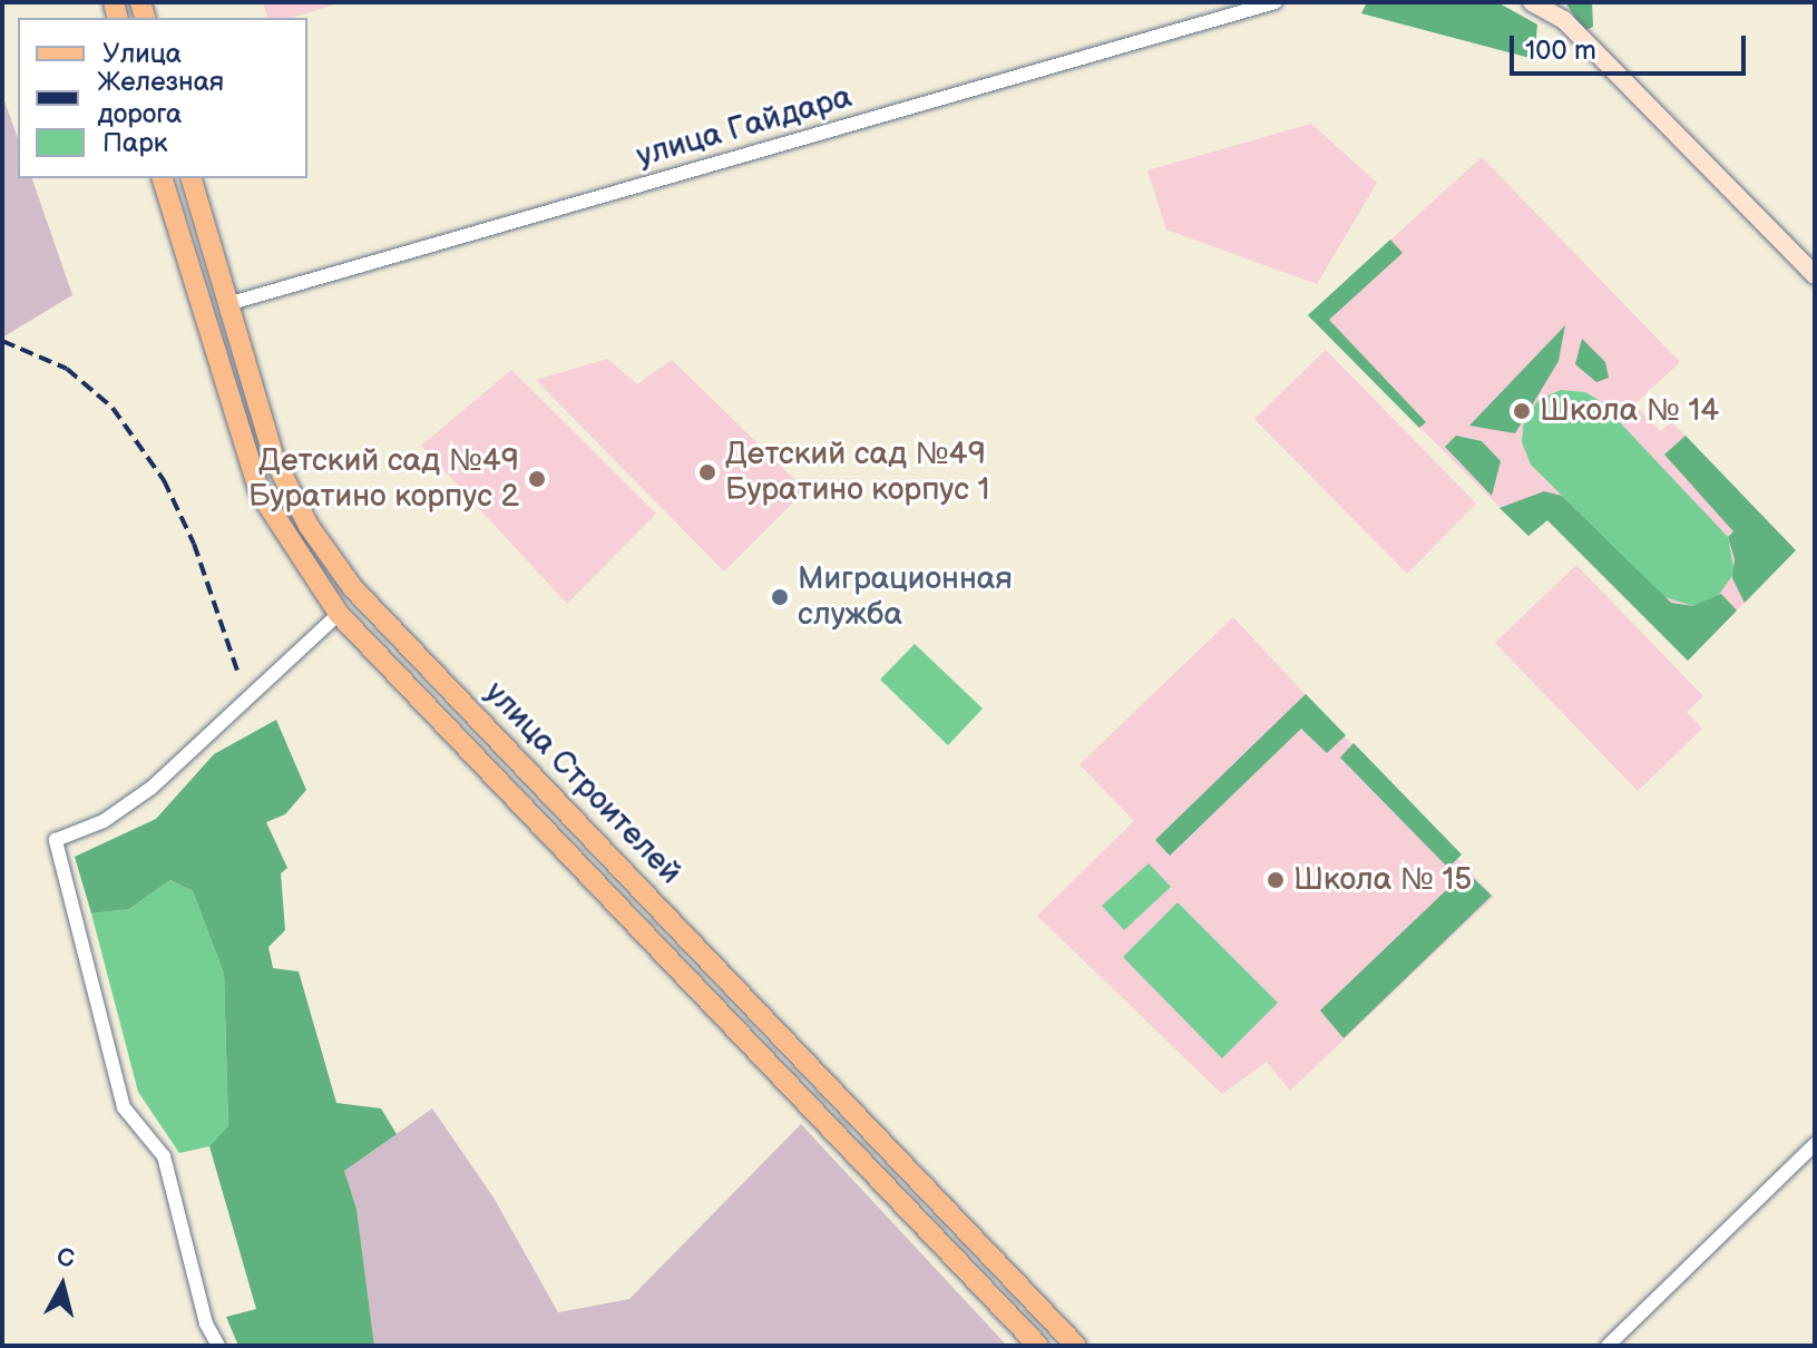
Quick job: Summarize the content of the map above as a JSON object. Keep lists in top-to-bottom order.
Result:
{
  "streets": {
    "main road": ["улица Строителей"],
    "street": ["улица Гайдара"]
  },
  "crossings": [
    ["улица Гайдара", "улица Строителей"]
  ],
  "places": [
    "Школа № 14",
    "Детский сад №49 Буратино корпус 1",
    "Детский сад №49 Буратино корпус 2",
    "Миграционная служба",
    "Школа № 15"
  ],
  "legend": ["Улица", "Железная дорога", "Парк"],
  "scale_bar": "100 m",
  "north": "top"
}
